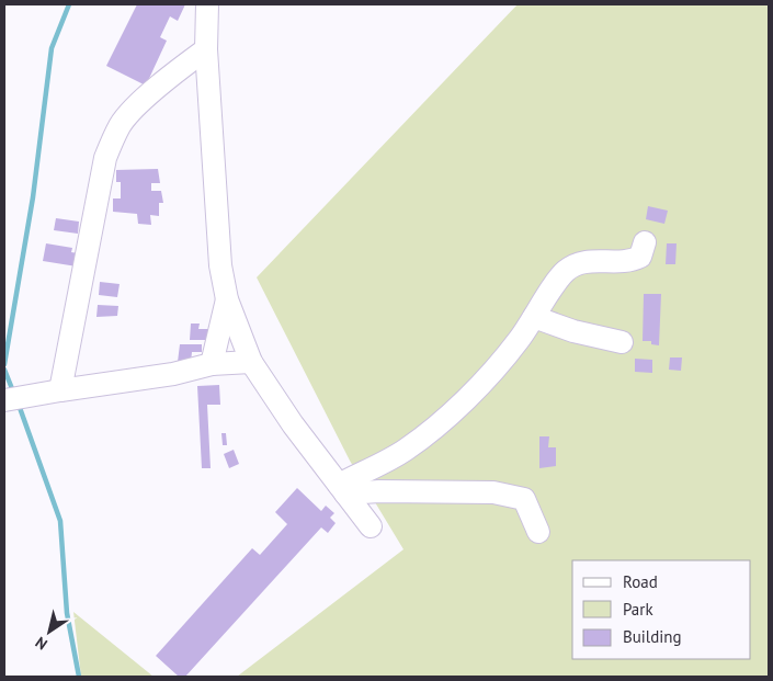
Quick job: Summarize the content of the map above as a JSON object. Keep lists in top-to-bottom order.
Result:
{
  "legend": ["Road", "Park", "Building"],
  "north": "bottom left"
}
